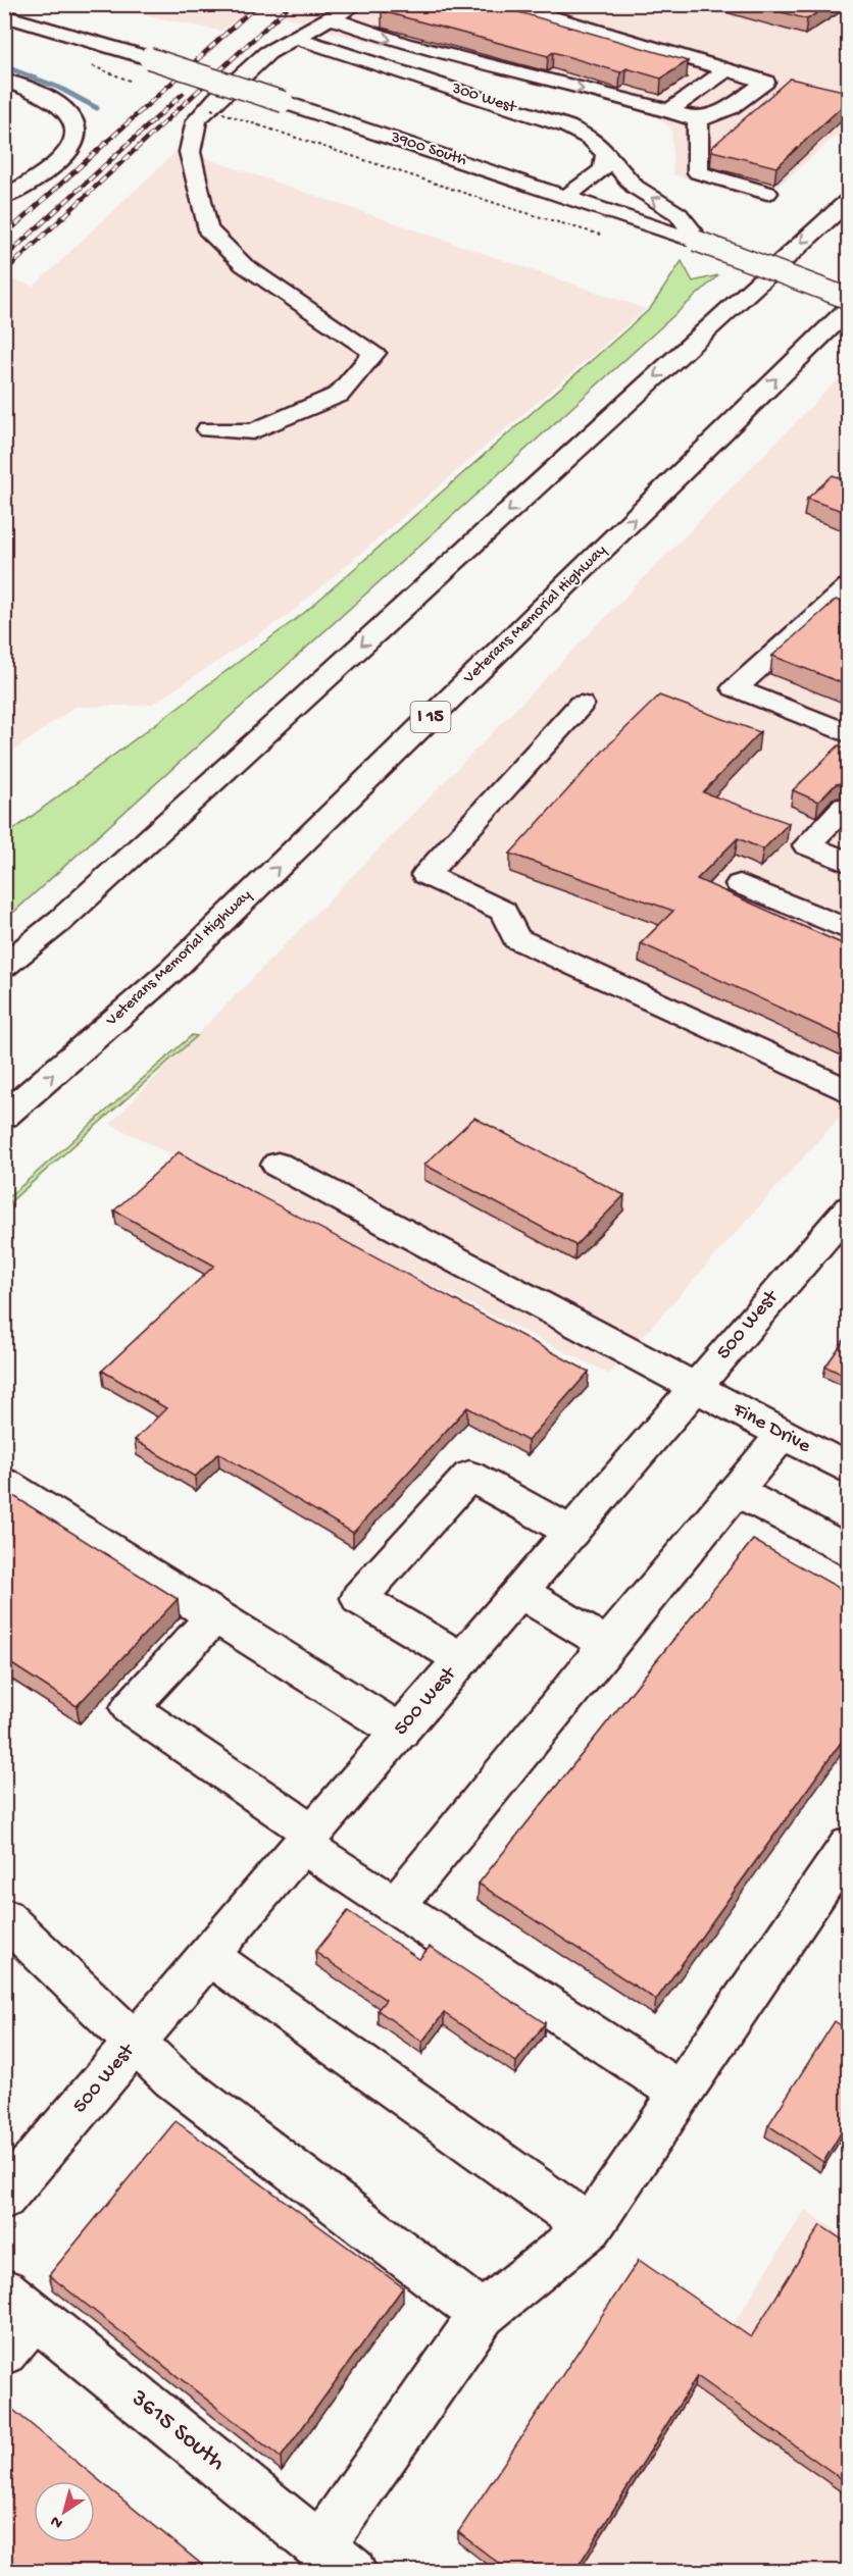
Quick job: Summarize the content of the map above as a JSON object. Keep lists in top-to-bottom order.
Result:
{
  "streets": {
    "main road": [
      "300 West",
      "3900 South",
      "Veterans Memorial Highway",
      "I 15",
      "500 West",
      "Fine Drive",
      "3615 South"
    ]
  },
  "crossings": [
    ["300 West", "3900 South"],
    ["500 West", "Fine Drive"]
  ],
  "north": "bottom left"
}
